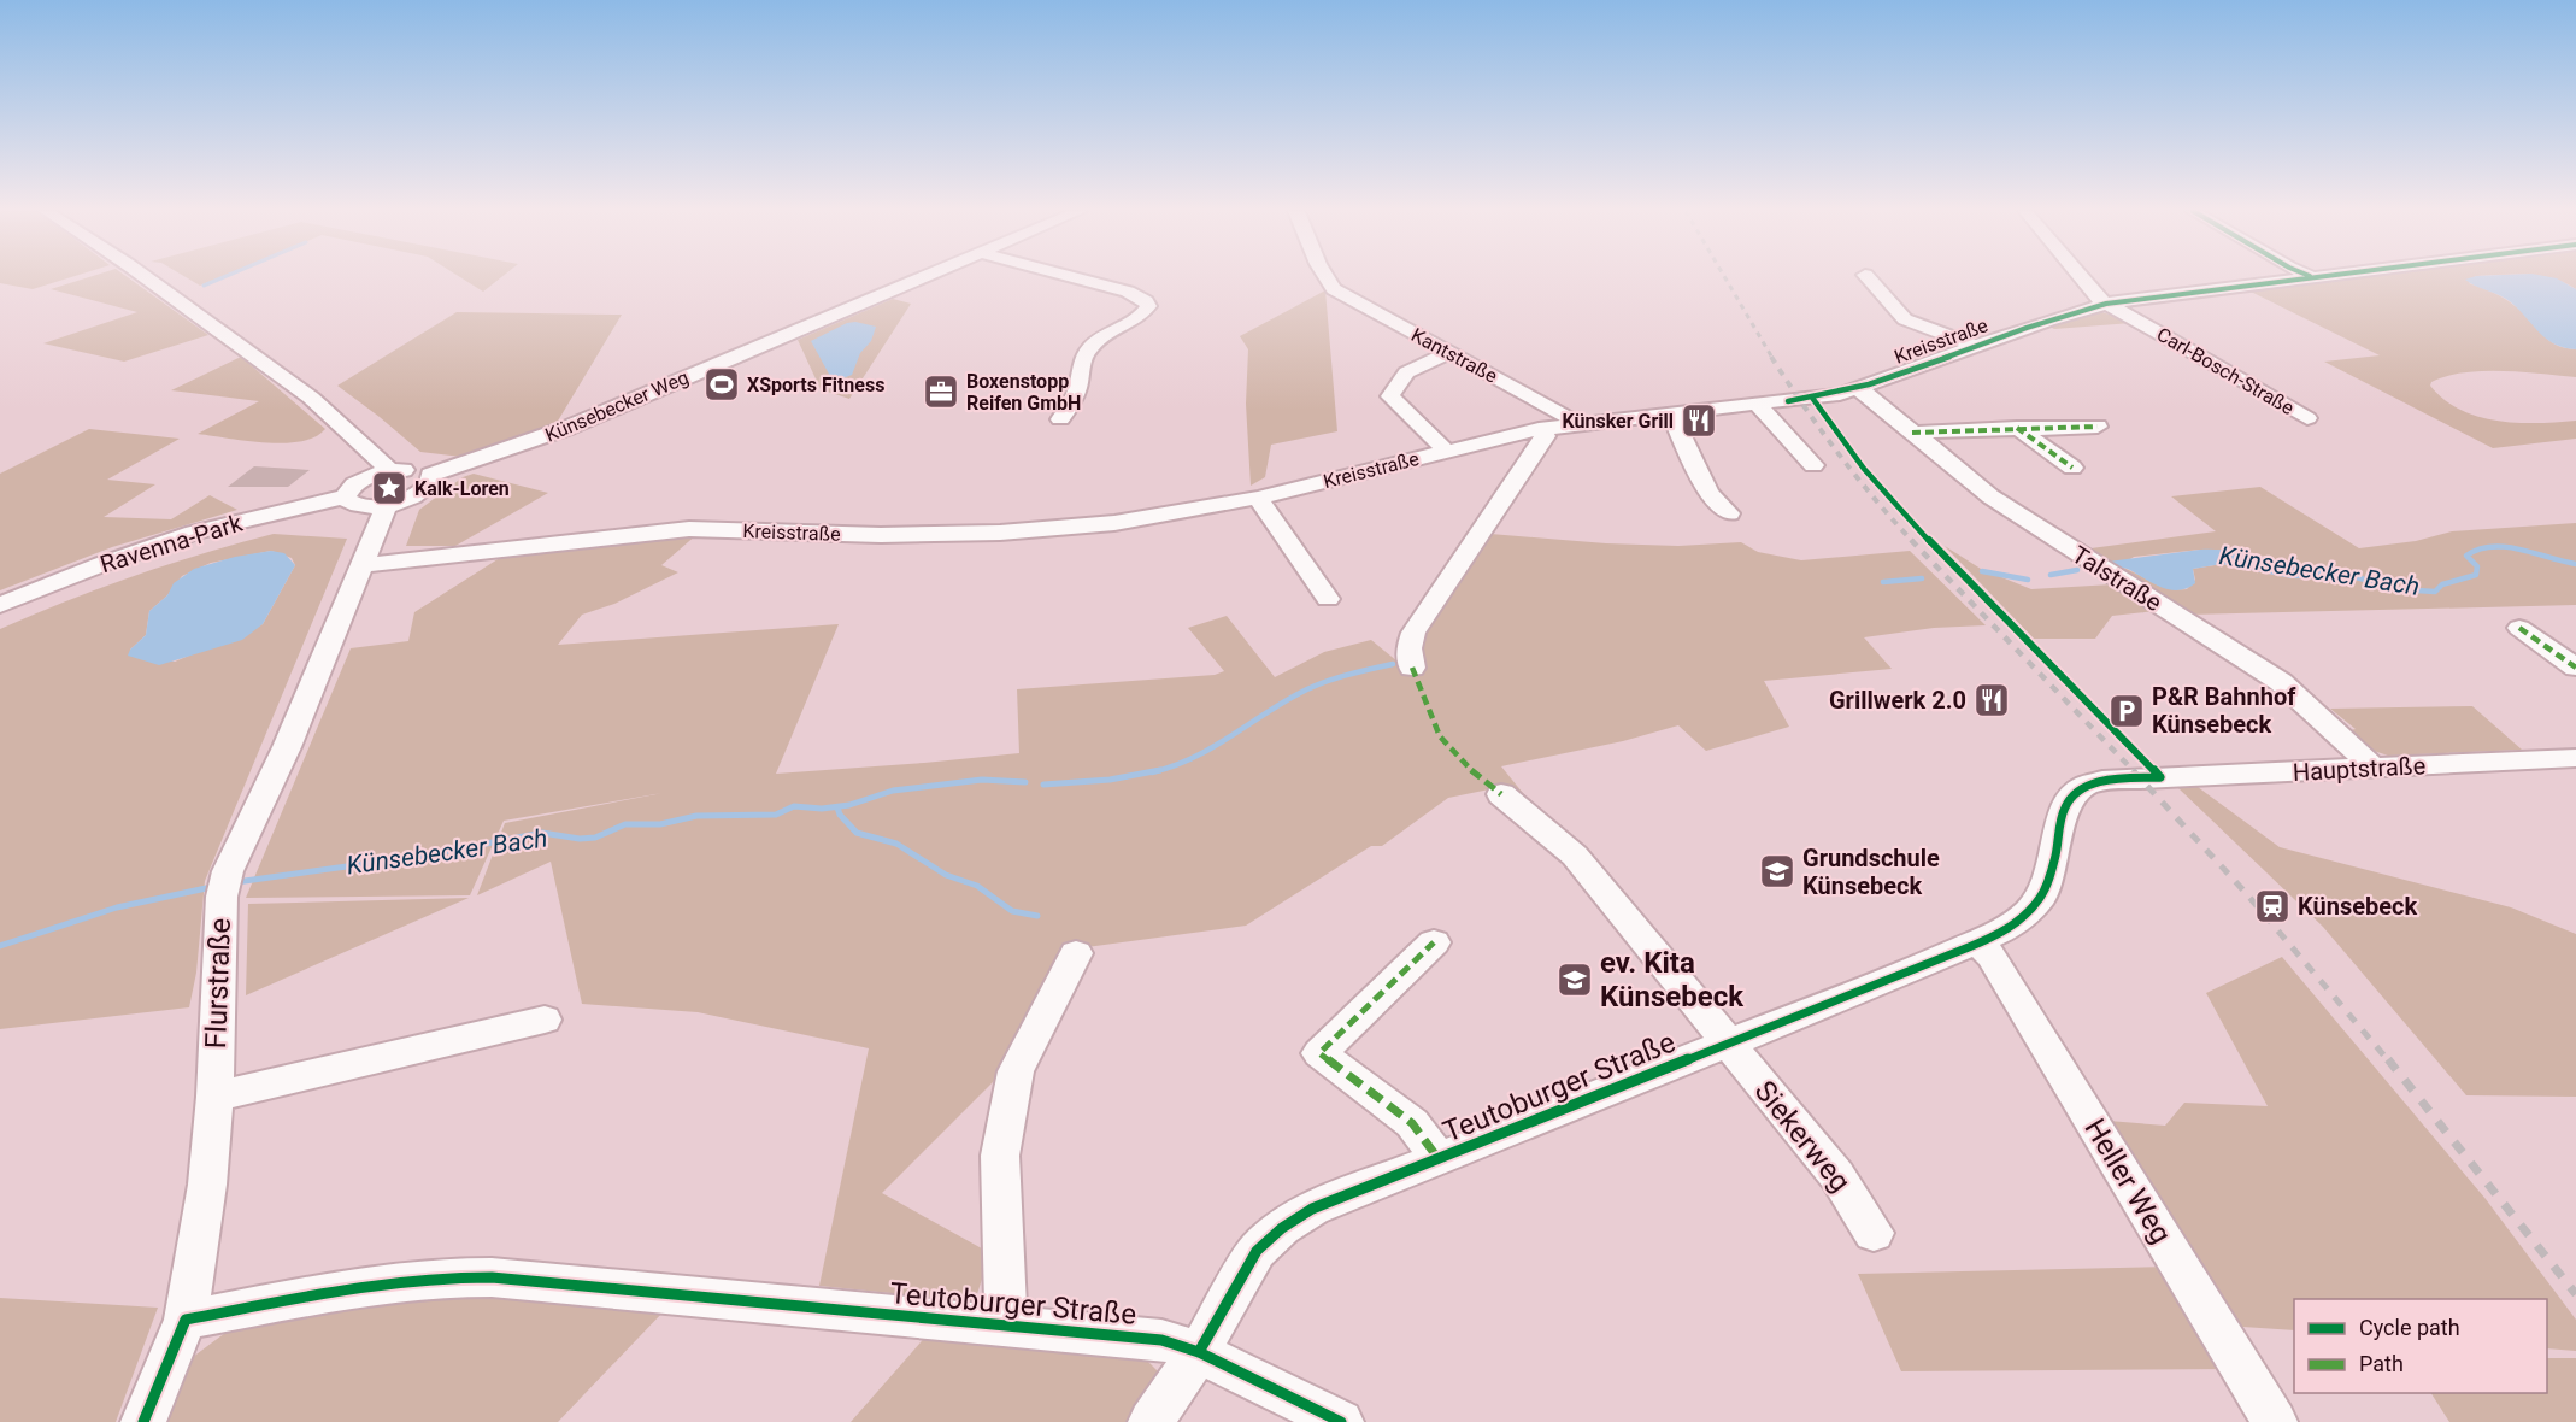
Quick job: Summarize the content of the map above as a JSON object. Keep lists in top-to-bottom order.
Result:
{
  "streets": {
    "street": [
      "Kreisstraße",
      "Kantstraße",
      "Carl-Bosch-Straße",
      "Künsebecker Weg",
      "Ravenna-Park",
      "Talstraße",
      "Hauptstraße",
      "Flurstraße",
      "Teutoburger Straße",
      "Siekerweg",
      "Heller Weg"
    ]
  },
  "crossings": [
    ["Kreisstraße", "Kantstraße"],
    ["Kreisstraße", "Carl-Bosch-Straße"],
    ["Kreisstraße", "Talstraße"],
    ["Kreisstraße", "Flurstraße"],
    ["Talstraße", "Hauptstraße"],
    ["Hauptstraße", "Teutoburger Straße"],
    ["Flurstraße", "Teutoburger Straße"],
    ["Teutoburger Straße", "Siekerweg"],
    ["Teutoburger Straße", "Heller Weg"]
  ],
  "water": ["Künsebecker Bach"],
  "places": {
    "sports": ["XSports Fitness"],
    "office": ["Boxenstopp Reifen GmbH"],
    "restaurant": ["Künsker Grill", "Grillwerk 2.0"],
    "place": ["Kalk-Loren"],
    "parking": ["P&R Bahnhof Künsebeck"],
    "school or university": ["Grundschule Künsebeck", "ev. Kita Künsebeck"],
    "station": ["Künsebeck"]
  },
  "legend": ["Cycle path", "Path"]
}
